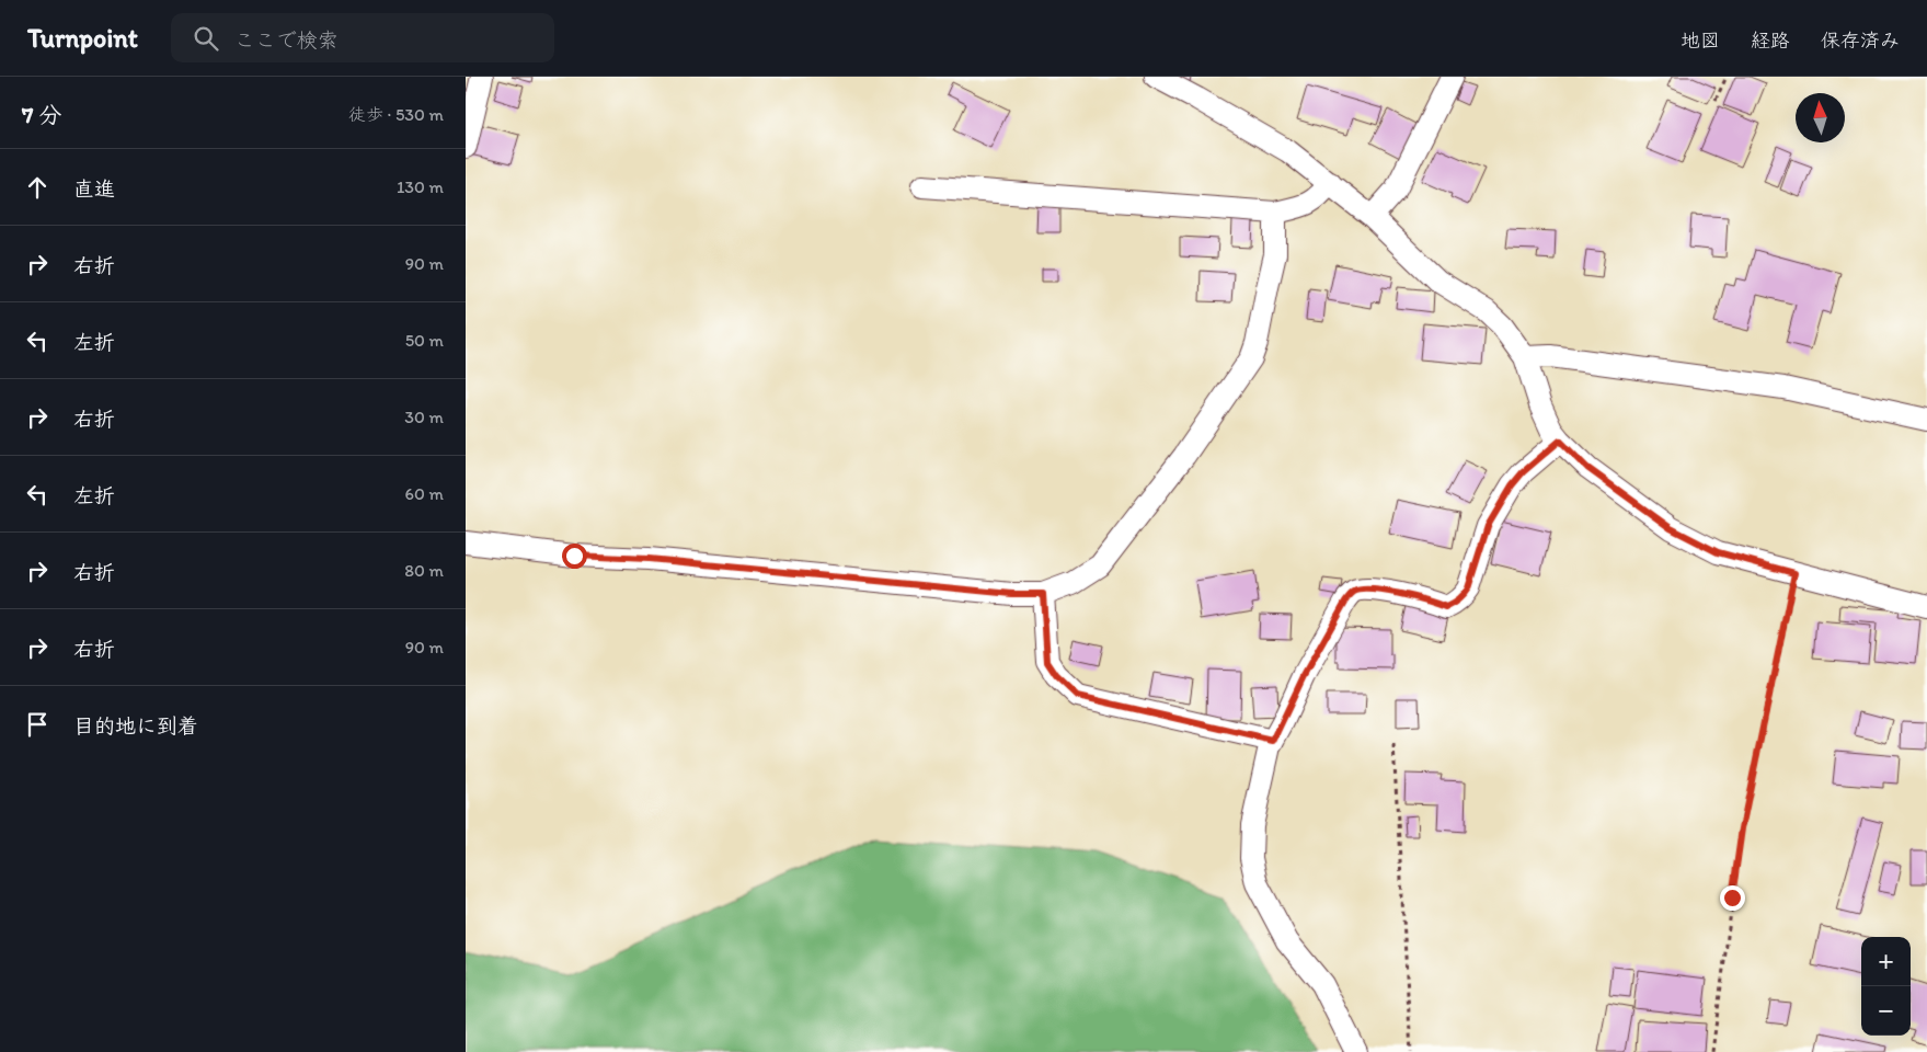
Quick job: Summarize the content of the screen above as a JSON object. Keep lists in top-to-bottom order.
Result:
{
  "north": "top",
  "page": {
    "header": "Turnpoint",
    "search": "ここで検索",
    "nav": ["地図", "経路", "保存済み"],
    "heading": ["7 分", "徒歩 · 530 m"],
    "list": [
      ["直進", "130 m"],
      ["右折", "90 m"],
      ["左折", "50 m"],
      ["右折", "30 m"],
      ["左折", "60 m"],
      ["右折", "80 m"],
      ["右折", "90 m"],
      "目的地に到着"
    ],
    "map_buttons": ["+", "−"]
  }
}
